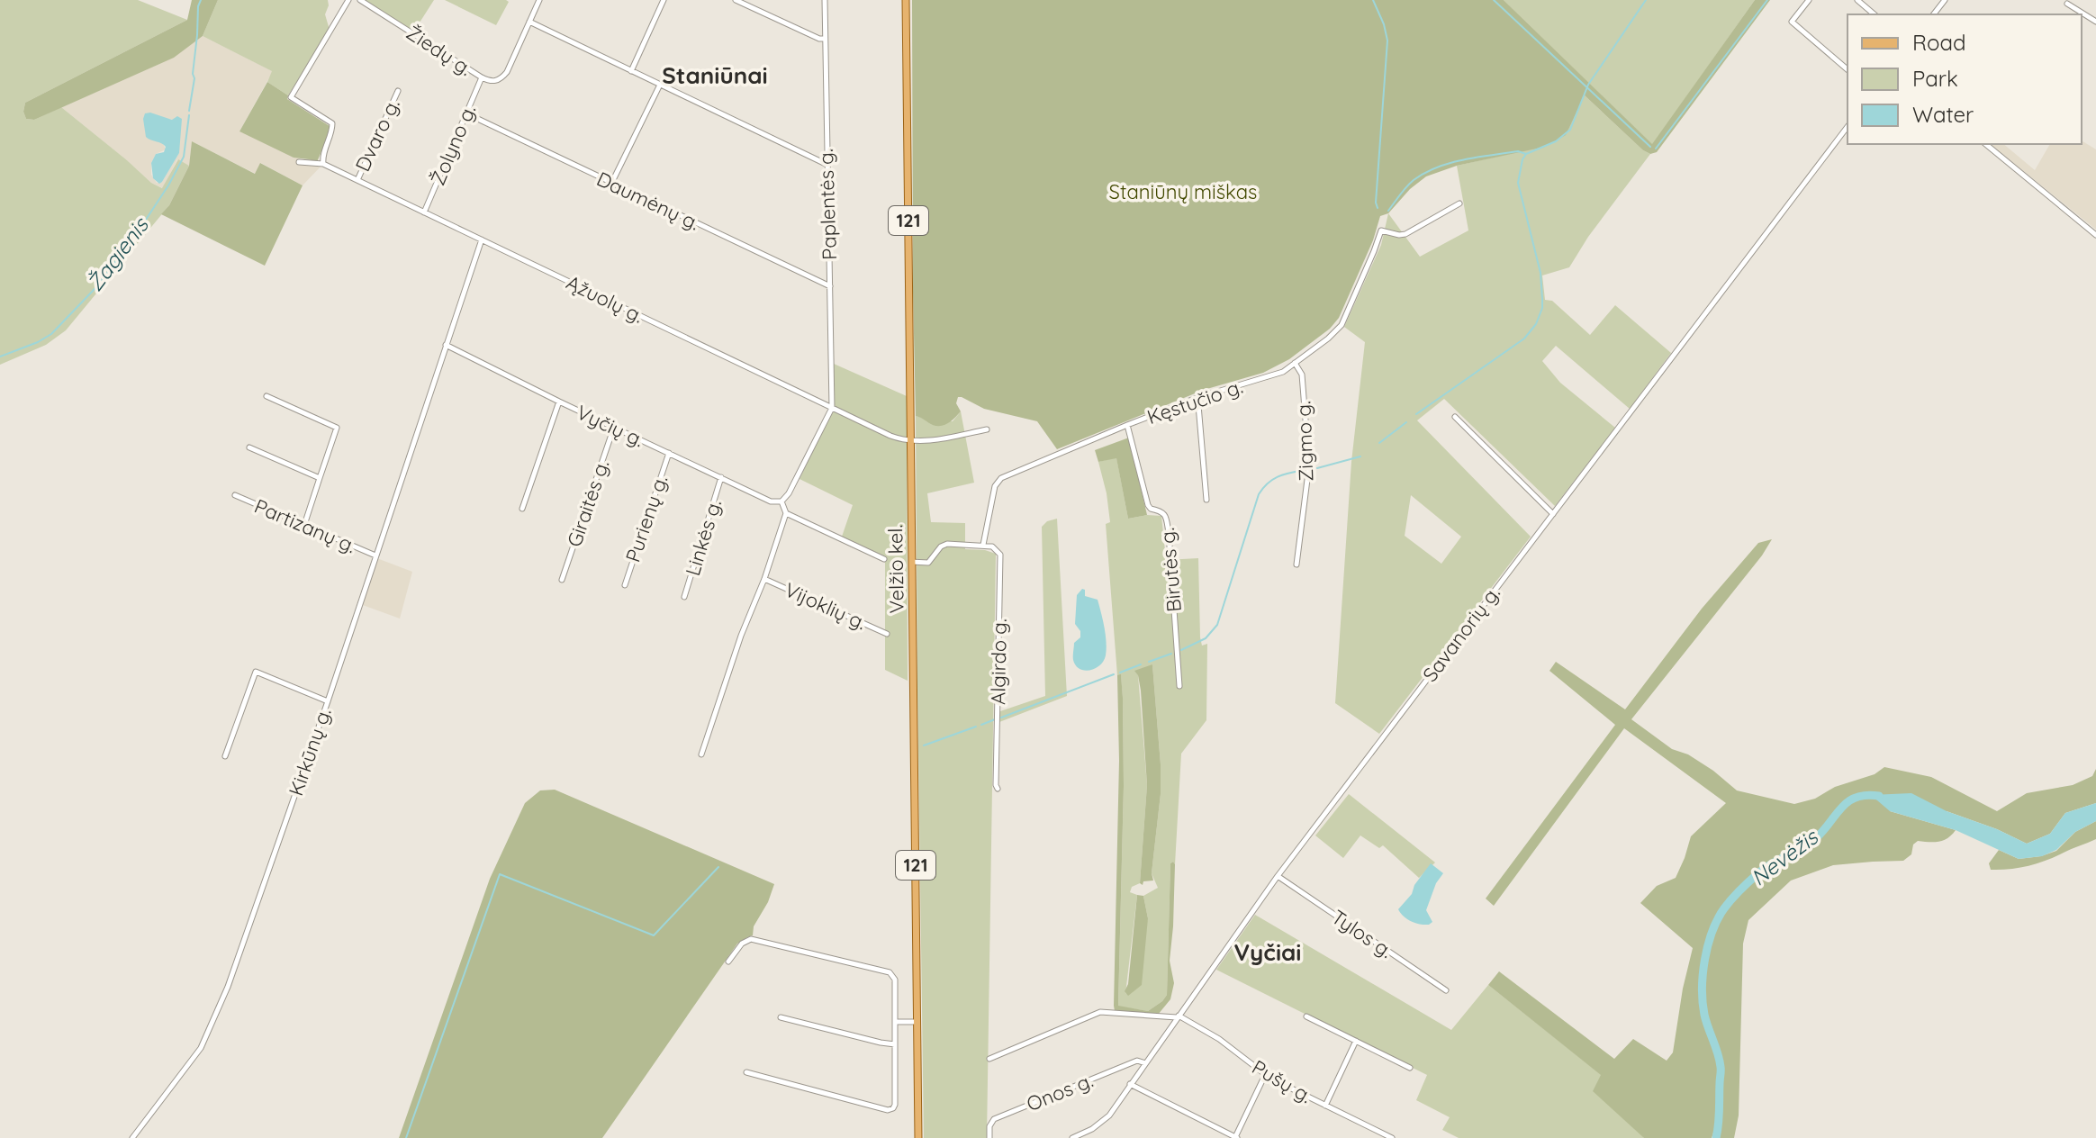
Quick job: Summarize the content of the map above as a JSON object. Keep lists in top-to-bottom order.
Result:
{
  "streets": {
    "main road": ["121", "Velžio kel."],
    "street": [
      "Žiedų g.",
      "Dvaro g.",
      "Žolyno g.",
      "Daumėnų g.",
      "Paplentės g.",
      "Ąžuolų g.",
      "Kęstučio g.",
      "Vyčių g.",
      "Zigmo g.",
      "Giraitės g.",
      "Purienų g.",
      "Partizanų g.",
      "Linkės g.",
      "Birutės g.",
      "Vijoklių g.",
      "Savanorių g.",
      "Algirdo g.",
      "Kirkūnų g.",
      "Tylos g.",
      "Pušų g.",
      "Onos g."
    ]
  },
  "crossings": [
    ["Žiedų g.", "Žolyno g."],
    ["Dvaro g.", "Ąžuolų g."],
    ["Žolyno g.", "Daumėnų g."],
    ["Žolyno g.", "Ąžuolų g."],
    ["Daumėnų g.", "Paplentės g."],
    ["Paplentės g.", "Ąžuolų g."],
    ["Ąžuolų g.", "Velžio kel."],
    ["Kęstučio g.", "Zigmo g."],
    ["Kęstučio g.", "Birutės g."],
    ["Kęstučio g.", "Algirdo g."],
    ["Vyčių g.", "Giraitės g."],
    ["Vyčių g.", "Purienų g."],
    ["Vyčių g.", "Linkės g."],
    ["Vyčių g.", "Kirkūnų g."],
    ["Partizanų g.", "Kirkūnų g."],
    ["Savanorių g.", "Tylos g."],
    ["Savanorių g.", "Pušų g."],
    ["Savanorių g.", "Onos g."]
  ],
  "districts": ["Staniūnai", "Vyčiai"],
  "water": ["Žagienis", "Nevėžis"],
  "parks": ["Staniūnų miškas"],
  "legend": ["Road", "Park", "Water"]
}
